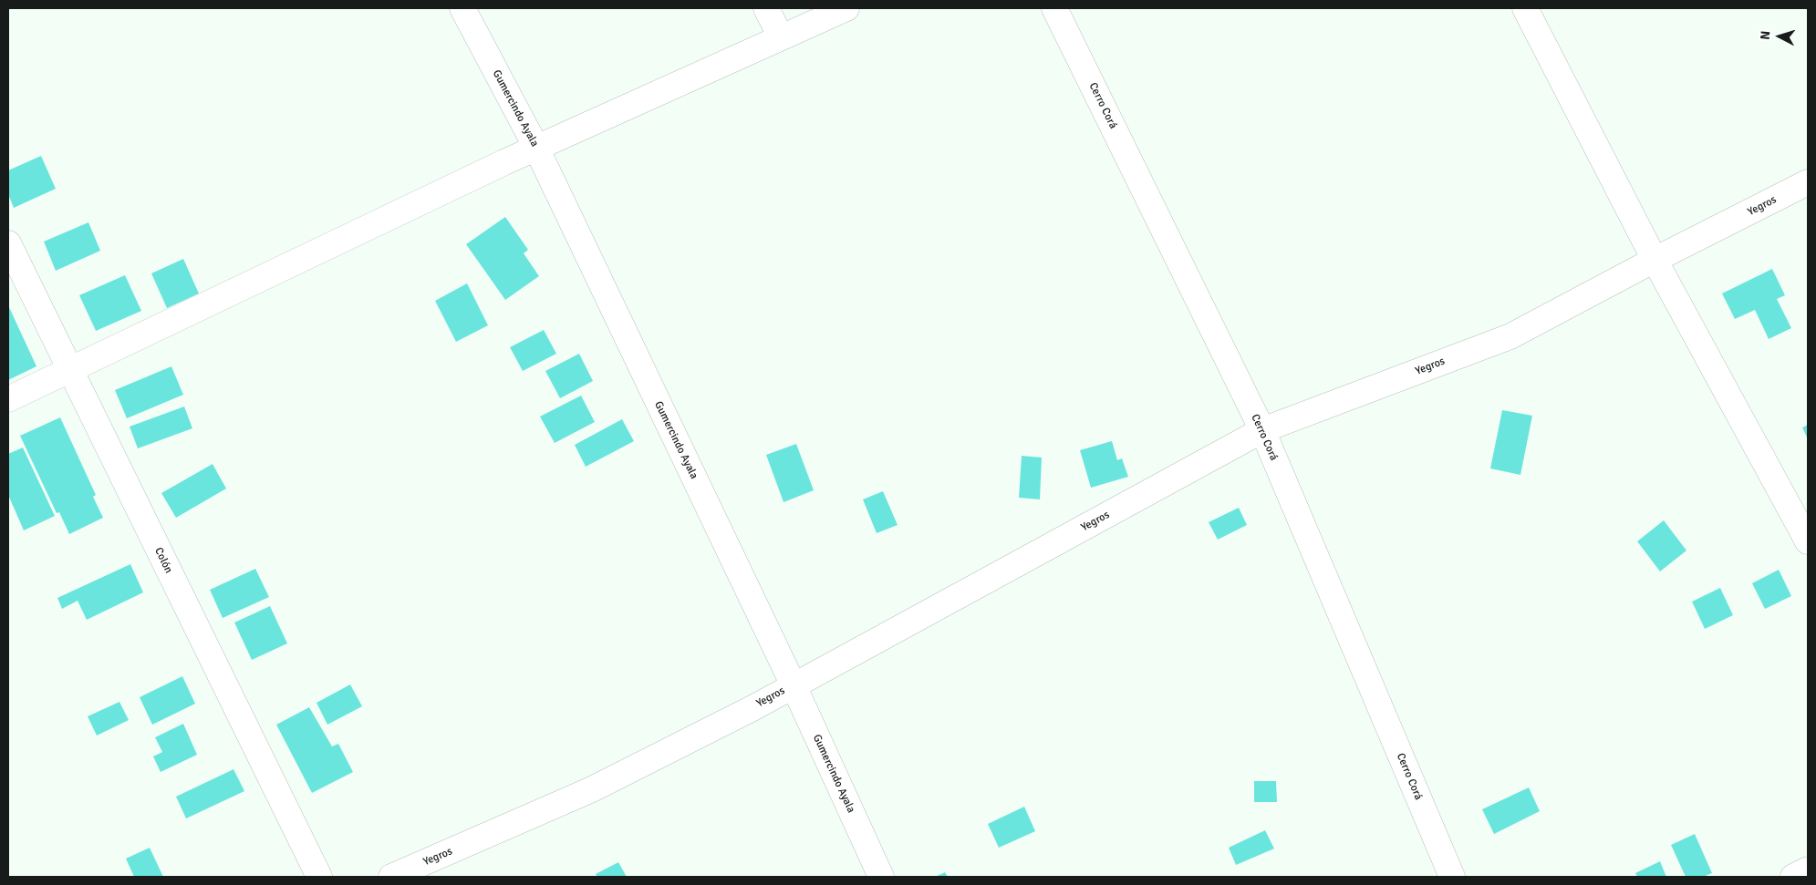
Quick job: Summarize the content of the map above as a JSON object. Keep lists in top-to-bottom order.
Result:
{
  "streets": {
    "street": [
      "Cerro Corá",
      "Gumercindo Ayala",
      "Yegros",
      "Colón"
    ]
  },
  "crossings": [
    ["Cerro Corá", "Yegros"],
    ["Gumercindo Ayala", "Yegros"]
  ],
  "north": "left"
}
